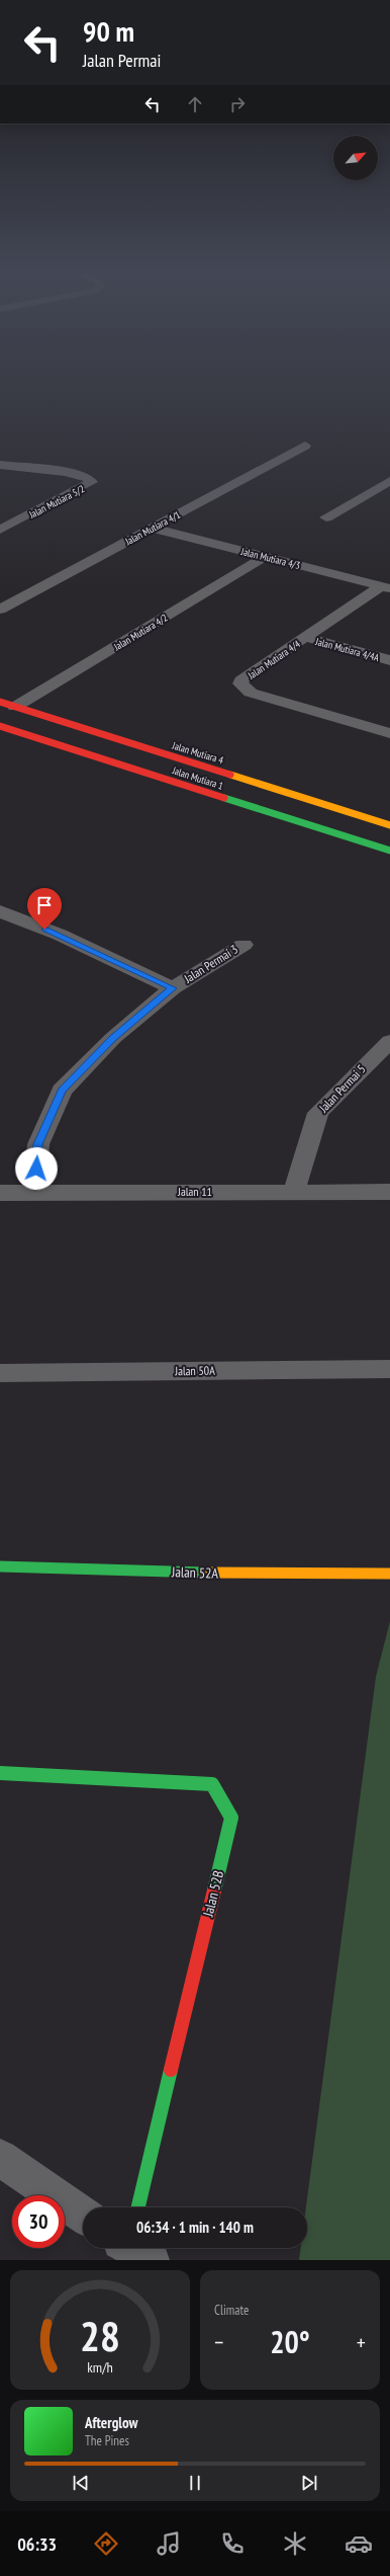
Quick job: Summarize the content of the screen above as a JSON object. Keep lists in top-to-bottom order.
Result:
{
  "streets": {
    "street": [
      "Jalan Mutiara 5/2",
      "Jalan Mutiara 4/1",
      "Jalan Mutiara 4/3",
      "Jalan Mutiara 4/2",
      "Jalan Mutiara 4/4A",
      "Jalan Mutiara 4/4",
      "Jalan Mutiara 4",
      "Jalan Mutiara 1",
      "Jalan Permai 3",
      "Jalan Permai 5",
      "Jalan 11",
      "Jalan 50A",
      "Jalan 52A",
      "Jalan 52B"
    ]
  },
  "crossings": [
    ["Jalan Mutiara 4/1", "Jalan Mutiara 4/3"],
    ["Jalan Mutiara 4/3", "Jalan Mutiara 4/2"],
    ["Jalan Mutiara 4/3", "Jalan Mutiara 4/4"],
    ["Jalan Mutiara 4/2", "Jalan Mutiara 4"],
    ["Jalan Mutiara 4/4A", "Jalan Mutiara 4/4"],
    ["Jalan Permai 3", "Jalan 11"],
    ["Jalan Permai 5", "Jalan 11"]
  ],
  "north": "top right",
  "page": {
    "turn": ["90 m", "Jalan Permai"],
    "limit": "30",
    "trip": "06:34 · 1 min · 140 m",
    "tile": "Climate",
    "heat": ["−", "20°", "+"],
    "song": ["Afterglow", "The Pines"],
    "tabs": "06:33",
    "gauge": ["28", "km/h"]
  }
}
